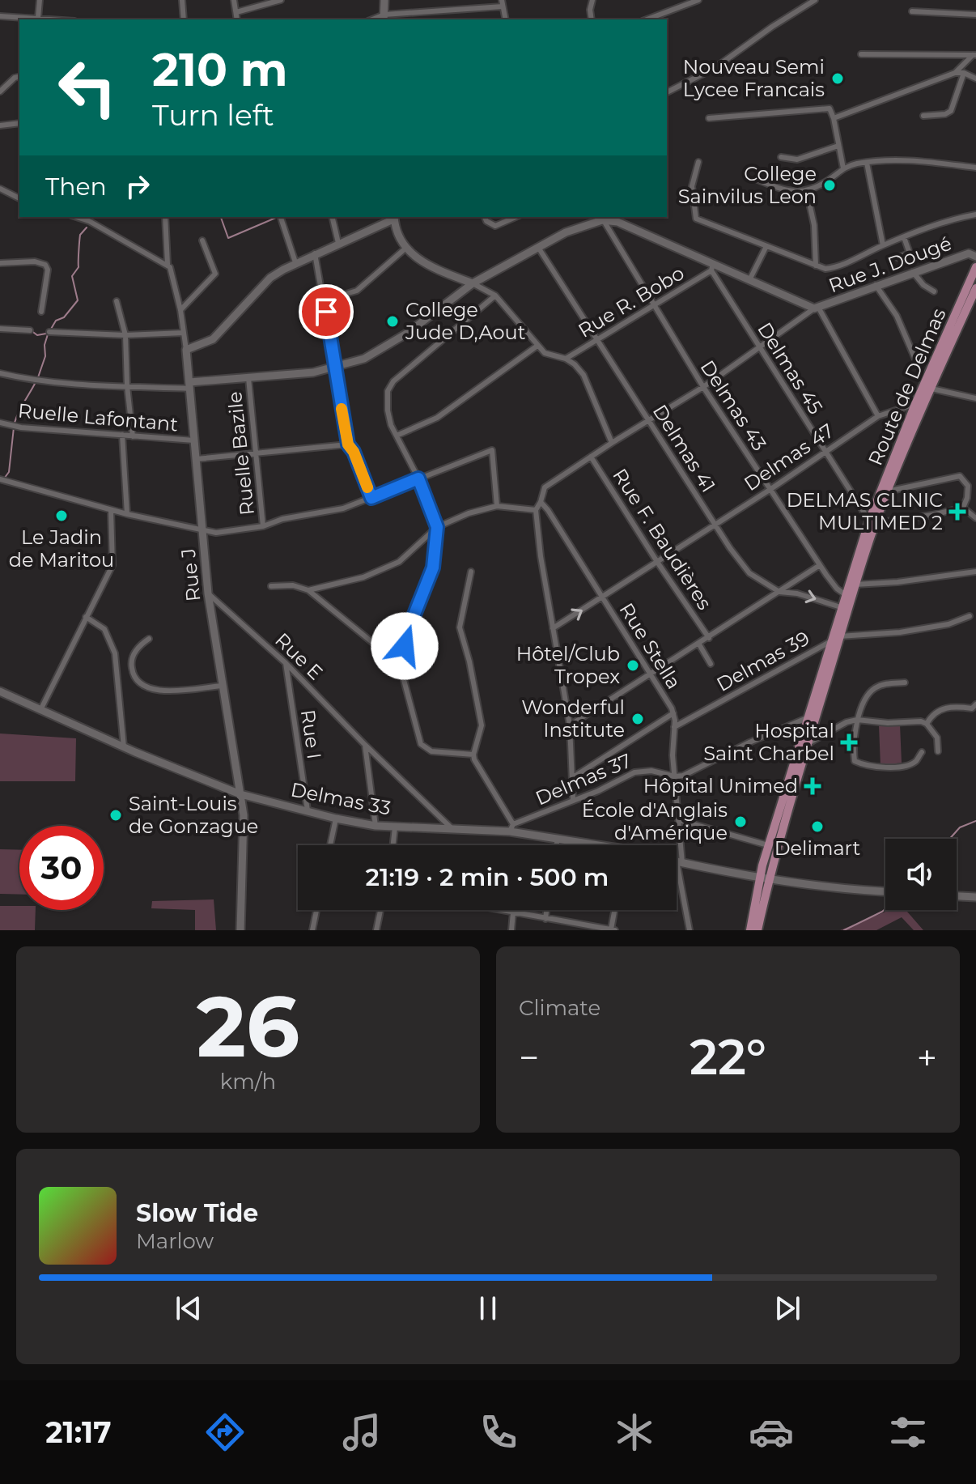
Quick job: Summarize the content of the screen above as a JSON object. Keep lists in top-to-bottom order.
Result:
{
  "streets": {
    "main road": ["Route de Delmas"],
    "street": [
      "Rue J. Dougé",
      "Rue R. Bobo",
      "Delmas 45",
      "Delmas 43",
      "Ruelle Lafontant",
      "Delmas 41",
      "Ruelle Bazile",
      "Delmas 47",
      "Rue F. Baudières",
      "Rue J",
      "Rue Stella",
      "Rue E",
      "Delmas 39",
      "Rue I",
      "Delmas 37",
      "Delmas 33"
    ]
  },
  "crossings": [
    ["Rue R. Bobo", "Delmas 45"],
    ["Rue R. Bobo", "Delmas 43"],
    ["Rue R. Bobo", "Delmas 41"],
    ["Delmas 45", "Route de Delmas"],
    ["Delmas 45", "Delmas 47"],
    ["Route de Delmas", "Delmas 43"],
    ["Route de Delmas", "Delmas 41"],
    ["Route de Delmas", "Delmas 47"],
    ["Route de Delmas", "Delmas 39"],
    ["Delmas 43", "Delmas 47"],
    ["Ruelle Lafontant", "Rue J"],
    ["Delmas 41", "Delmas 47"],
    ["Delmas 47", "Rue F. Baudières"],
    ["Delmas 47", "Rue Stella"],
    ["Rue J", "Rue E"],
    ["Rue J", "Delmas 33"],
    ["Rue Stella", "Delmas 39"],
    ["Rue Stella", "Delmas 37"],
    ["Rue E", "Rue I"],
    ["Rue E", "Delmas 33"],
    ["Rue I", "Delmas 33"],
    ["Delmas 37", "Delmas 33"]
  ],
  "places": {
    "other": [
      "Nouveau Semi Lycee Francais",
      "College Sainvilus Leon",
      "College Jude D,Aout",
      "Le Jadin de Maritou",
      "Hôtel/Club Tropex",
      "Wonderful Institute",
      "Saint-Louis de Gonzague",
      "École d'Anglais d'Amérique",
      "Delimart"
    ],
    "health": ["DELMAS CLINIC MULTIMED 2", "Hospital Saint Charbel", "Hôpital Unimed"]
  },
  "page": {
    "turn": ["210 m", "Turn left"],
    "then": "Then",
    "limit": "30",
    "trip": "21:19 · 2 min · 500 m",
    "tile": [
      ["26", "km/h"],
      "Climate"
    ],
    "heat": ["−", "22°", "+"],
    "song": ["Slow Tide", "Marlow"],
    "tabs": "21:17"
  }
}
